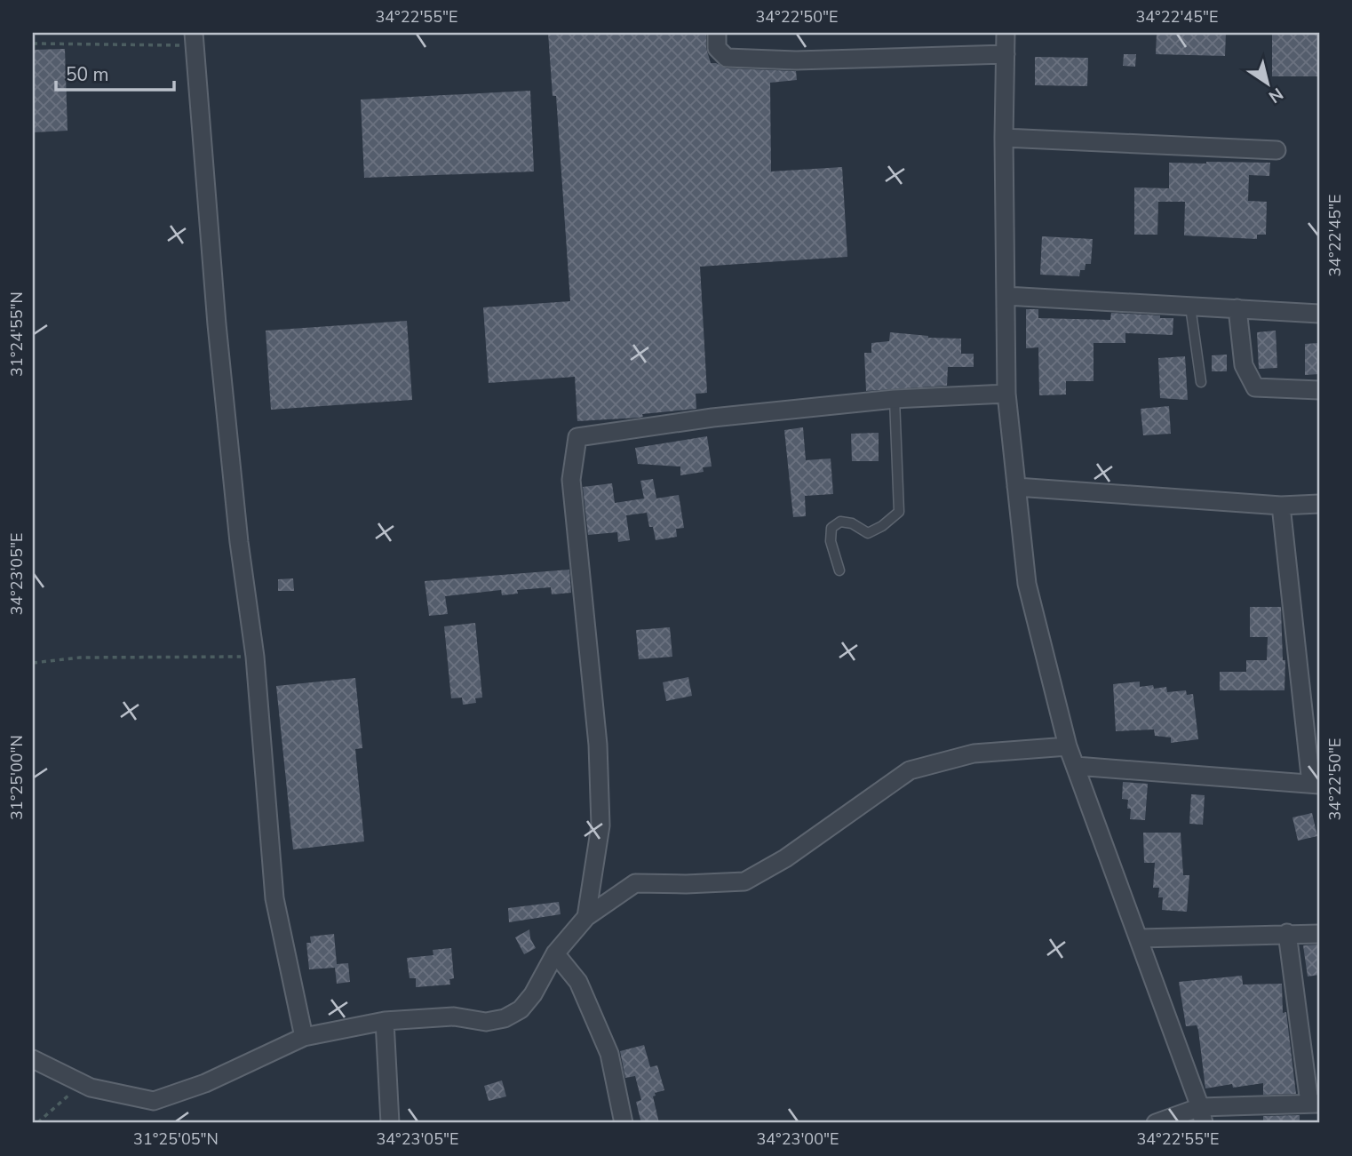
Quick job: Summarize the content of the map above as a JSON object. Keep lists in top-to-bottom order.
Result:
{
  "scale_bar": "50 m",
  "north": "bottom right",
  "coordinates": [
    "34°22'55\"E",
    "34°22'50\"E",
    "34°22'45\"E",
    "31°24'55\"N",
    "34°23'05\"E",
    "31°25'00\"N",
    "31°25'05\"N",
    "34°23'00\"E"
  ]
}
